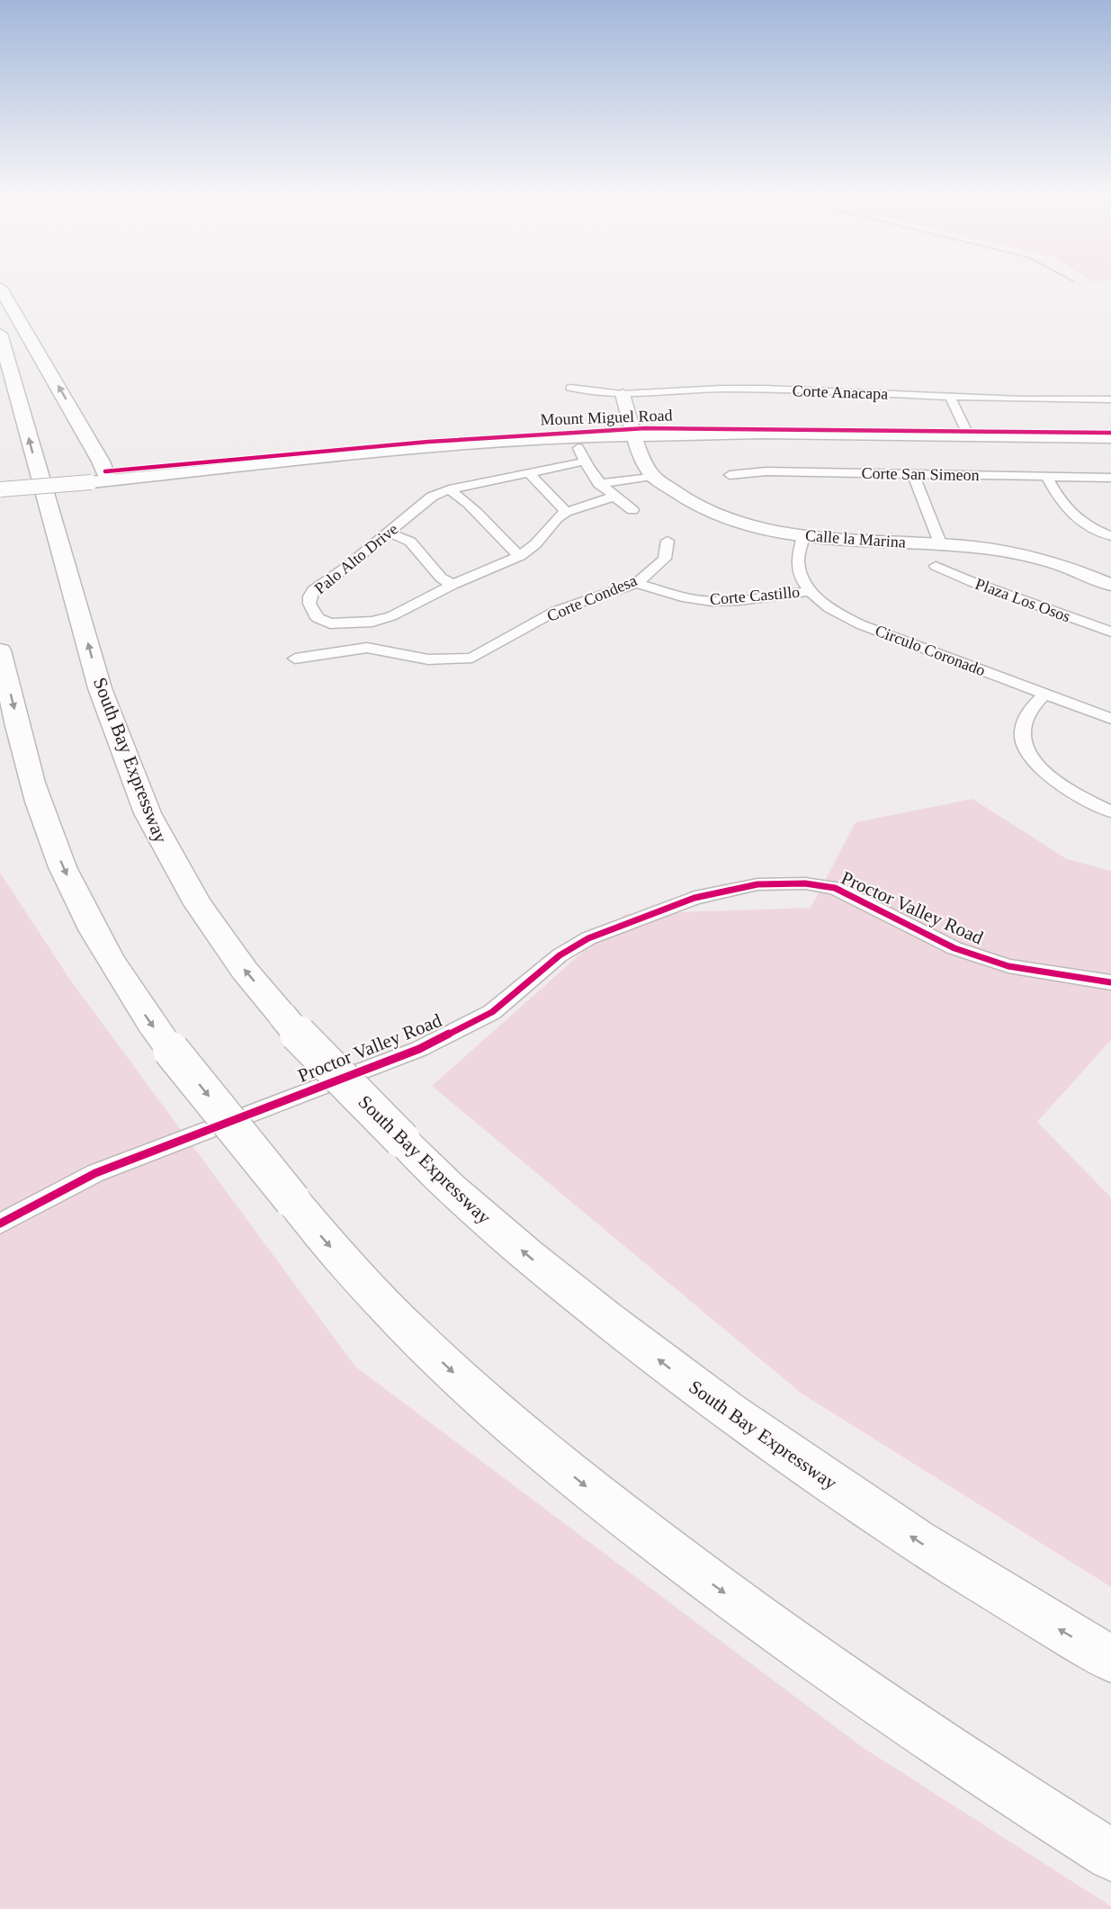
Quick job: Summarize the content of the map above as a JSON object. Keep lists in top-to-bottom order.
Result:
{
  "streets": {
    "highway": ["South Bay Expressway"],
    "street": [
      "Corte Anacapa",
      "Mount Miguel Road",
      "Corte San Simeon",
      "Calle la Marina",
      "Palo Alto Drive",
      "Corte Castillo",
      "Corte Condesa",
      "Plaza Los Osos",
      "Circulo Coronado",
      "Proctor Valley Road"
    ]
  },
  "crossings": [
    ["Corte Anacapa", "Calle la Marina"],
    ["Mount Miguel Road", "Calle la Marina"],
    ["Calle la Marina", "Circulo Coronado"],
    ["Corte Castillo", "Corte Condesa"],
    ["Corte Castillo", "Circulo Coronado"]
  ]
}
